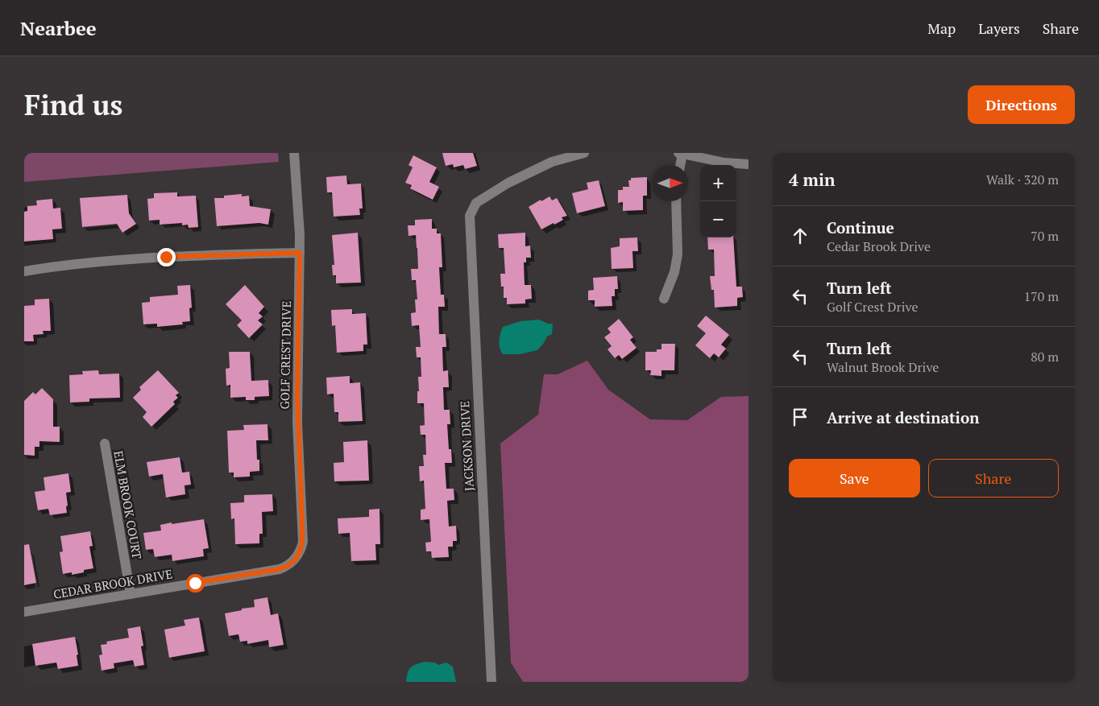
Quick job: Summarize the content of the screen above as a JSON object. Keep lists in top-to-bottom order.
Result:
{
  "streets": {
    "street": [
      "GOLF CREST DRIVE",
      "JACKSON DRIVE",
      "ELM BROOK COURT",
      "CEDAR BROOK DRIVE"
    ]
  },
  "crossings": [
    ["GOLF CREST DRIVE", "CEDAR BROOK DRIVE"],
    ["ELM BROOK COURT", "CEDAR BROOK DRIVE"]
  ],
  "north": "right",
  "page": {
    "header": "Nearbee",
    "nav": ["Map", "Layers", "Share"],
    "buttons": [
      "Directions",
      ["Save", "Share"]
    ],
    "title": "Find us",
    "heading": ["4 min", "Walk · 320 m"],
    "map_buttons": ["+", "−"],
    "list": [
      ["Continue", "Cedar Brook Drive", "70 m"],
      ["Turn left", "Golf Crest Drive", "170 m"],
      ["Turn left", "Walnut Brook Drive", "80 m"],
      "Arrive at destination"
    ]
  }
}
